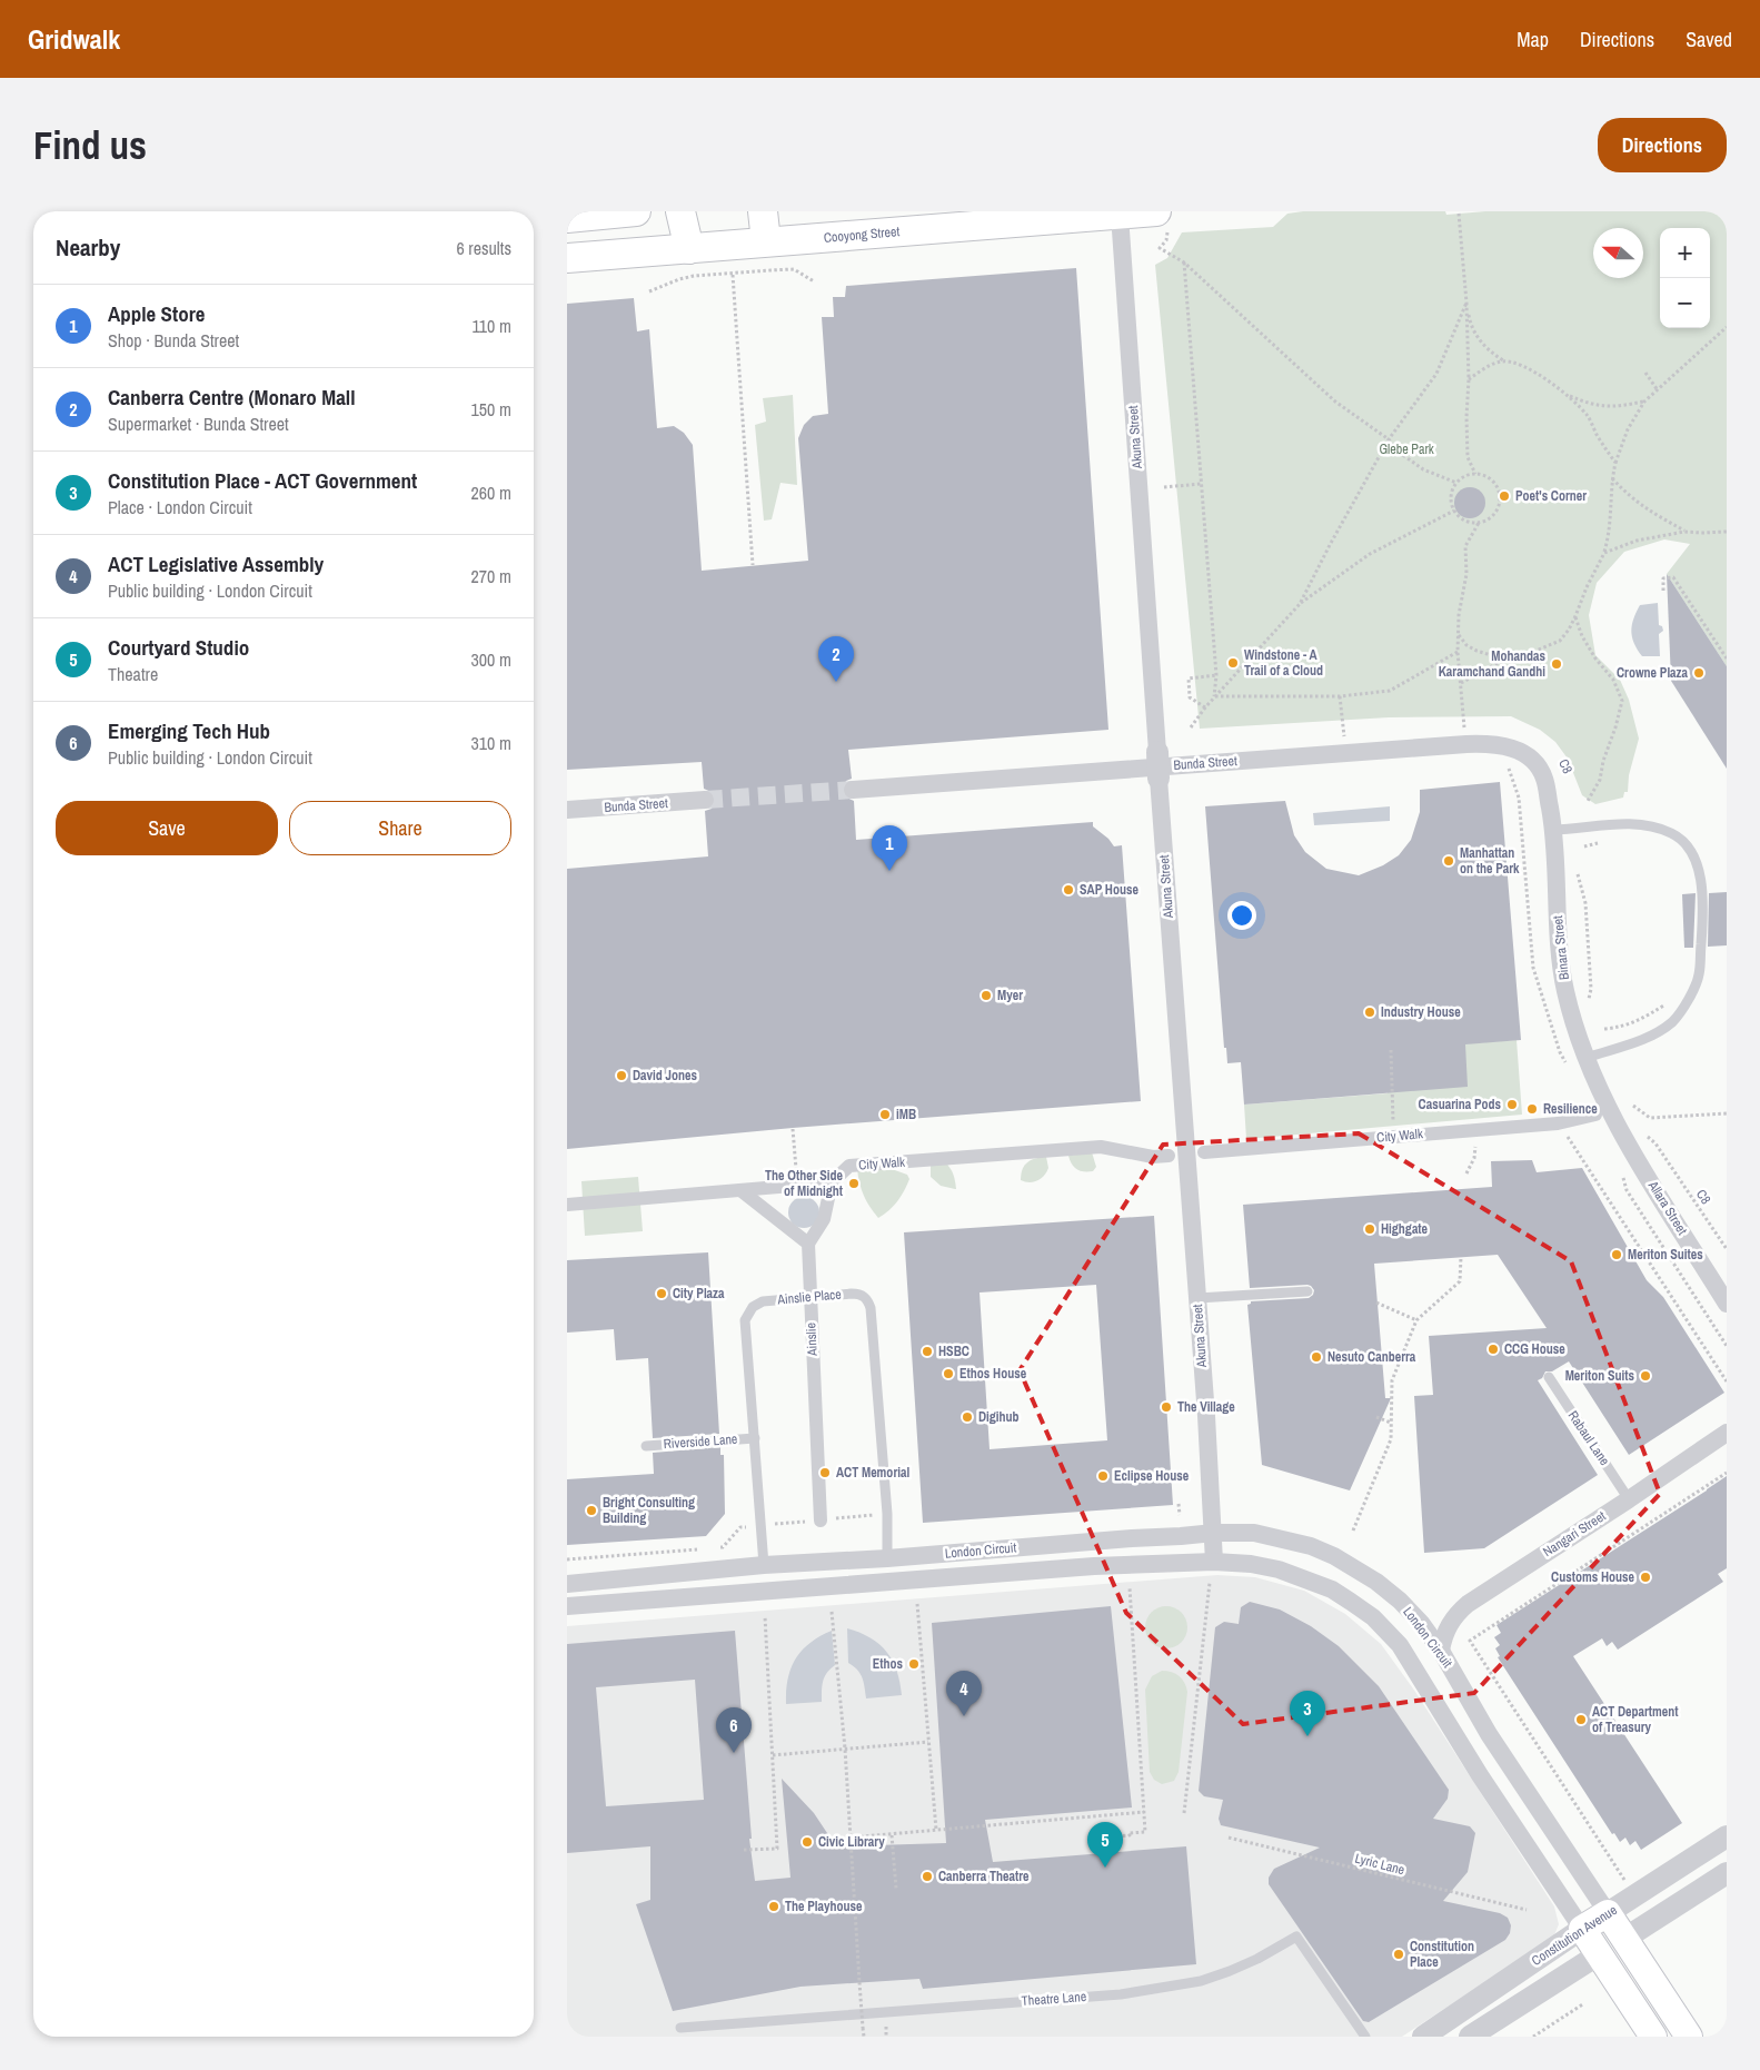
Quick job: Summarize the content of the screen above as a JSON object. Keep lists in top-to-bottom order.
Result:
{
  "streets": {
    "main road": ["Cooyong Street", "London Circuit", "Constitution Avenue"],
    "street": [
      "Akuna Street",
      "Bunda Street",
      "Binara Street",
      "City Walk",
      "Allara Street",
      "Ainslie",
      "Nangari Street"
    ],
    "lane": [
      "Ainslie Place",
      "Rabaul Lane",
      "Riverside Lane",
      "Theatre Lane"
    ],
    "path": ["C8", "Lyric Lane"]
  },
  "crossings": [
    ["Cooyong Street", "Akuna Street"],
    ["Akuna Street", "Bunda Street"],
    ["Akuna Street", "London Circuit"],
    ["Bunda Street", "Binara Street"],
    ["Binara Street", "City Walk"],
    ["Binara Street", "Allara Street"],
    ["City Walk", "Allara Street"],
    ["Ainslie Place", "Ainslie"],
    ["Ainslie Place", "Riverside Lane"],
    ["Ainslie Place", "London Circuit"],
    ["Rabaul Lane", "Nangari Street"],
    ["Nangari Street", "London Circuit"],
    ["London Circuit", "Constitution Avenue"]
  ],
  "parks": ["Glebe Park"],
  "places": [
    "Poet's Corner",
    "Windstone - A Trail of a Cloud",
    "Mohandas Karamchand Gandhi",
    "Crowne Plaza",
    "Manhattan on the Park",
    "SAP House",
    "Myer",
    "Industry House",
    "David Jones",
    "Casuarina Pods",
    "Resilience",
    "iMB",
    "The Other Side of Midnight",
    "Highgate",
    "Meriton Suites",
    "City Plaza",
    "CCG House",
    "HSBC",
    "Nesuto Canberra",
    "Ethos House",
    "Meriton Suits",
    "The Village",
    "Digihub",
    "ACT Memorial",
    "Eclipse House",
    "Bright Consulting Building",
    "Customs House",
    "Ethos",
    "ACT Department of Treasury",
    "Civic Library",
    "Canberra Theatre",
    "The Playhouse",
    "Constitution Place"
  ],
  "north": "left",
  "page": {
    "header": "Gridwalk",
    "nav": ["Map", "Directions", "Saved"],
    "buttons": [
      "Directions",
      ["Save", "Share"]
    ],
    "title": "Find us",
    "heading": ["Nearby", "6 results"],
    "map_buttons": ["+", "−"],
    "list": [
      {
        "mark": "1",
        "name": "Apple Store",
        "note": "Shop · Bunda Street",
        "value": "110 m"
      },
      {
        "mark": "2",
        "name": "Canberra Centre (Monaro Mall",
        "note": "Supermarket · Bunda Street",
        "value": "150 m"
      },
      {
        "mark": "3",
        "name": "Constitution Place - ACT Government",
        "note": "Place · London Circuit",
        "value": "260 m"
      },
      {
        "mark": "4",
        "name": "ACT Legislative Assembly",
        "note": "Public building · London Circuit",
        "value": "270 m"
      },
      {
        "mark": "5",
        "name": "Courtyard Studio",
        "note": "Theatre",
        "value": "300 m"
      },
      {
        "mark": "6",
        "name": "Emerging Tech Hub",
        "note": "Public building · London Circuit",
        "value": "310 m"
      }
    ],
    "pins": [
      "2",
      "1",
      "4",
      "3",
      "6",
      "5"
    ]
  }
}
